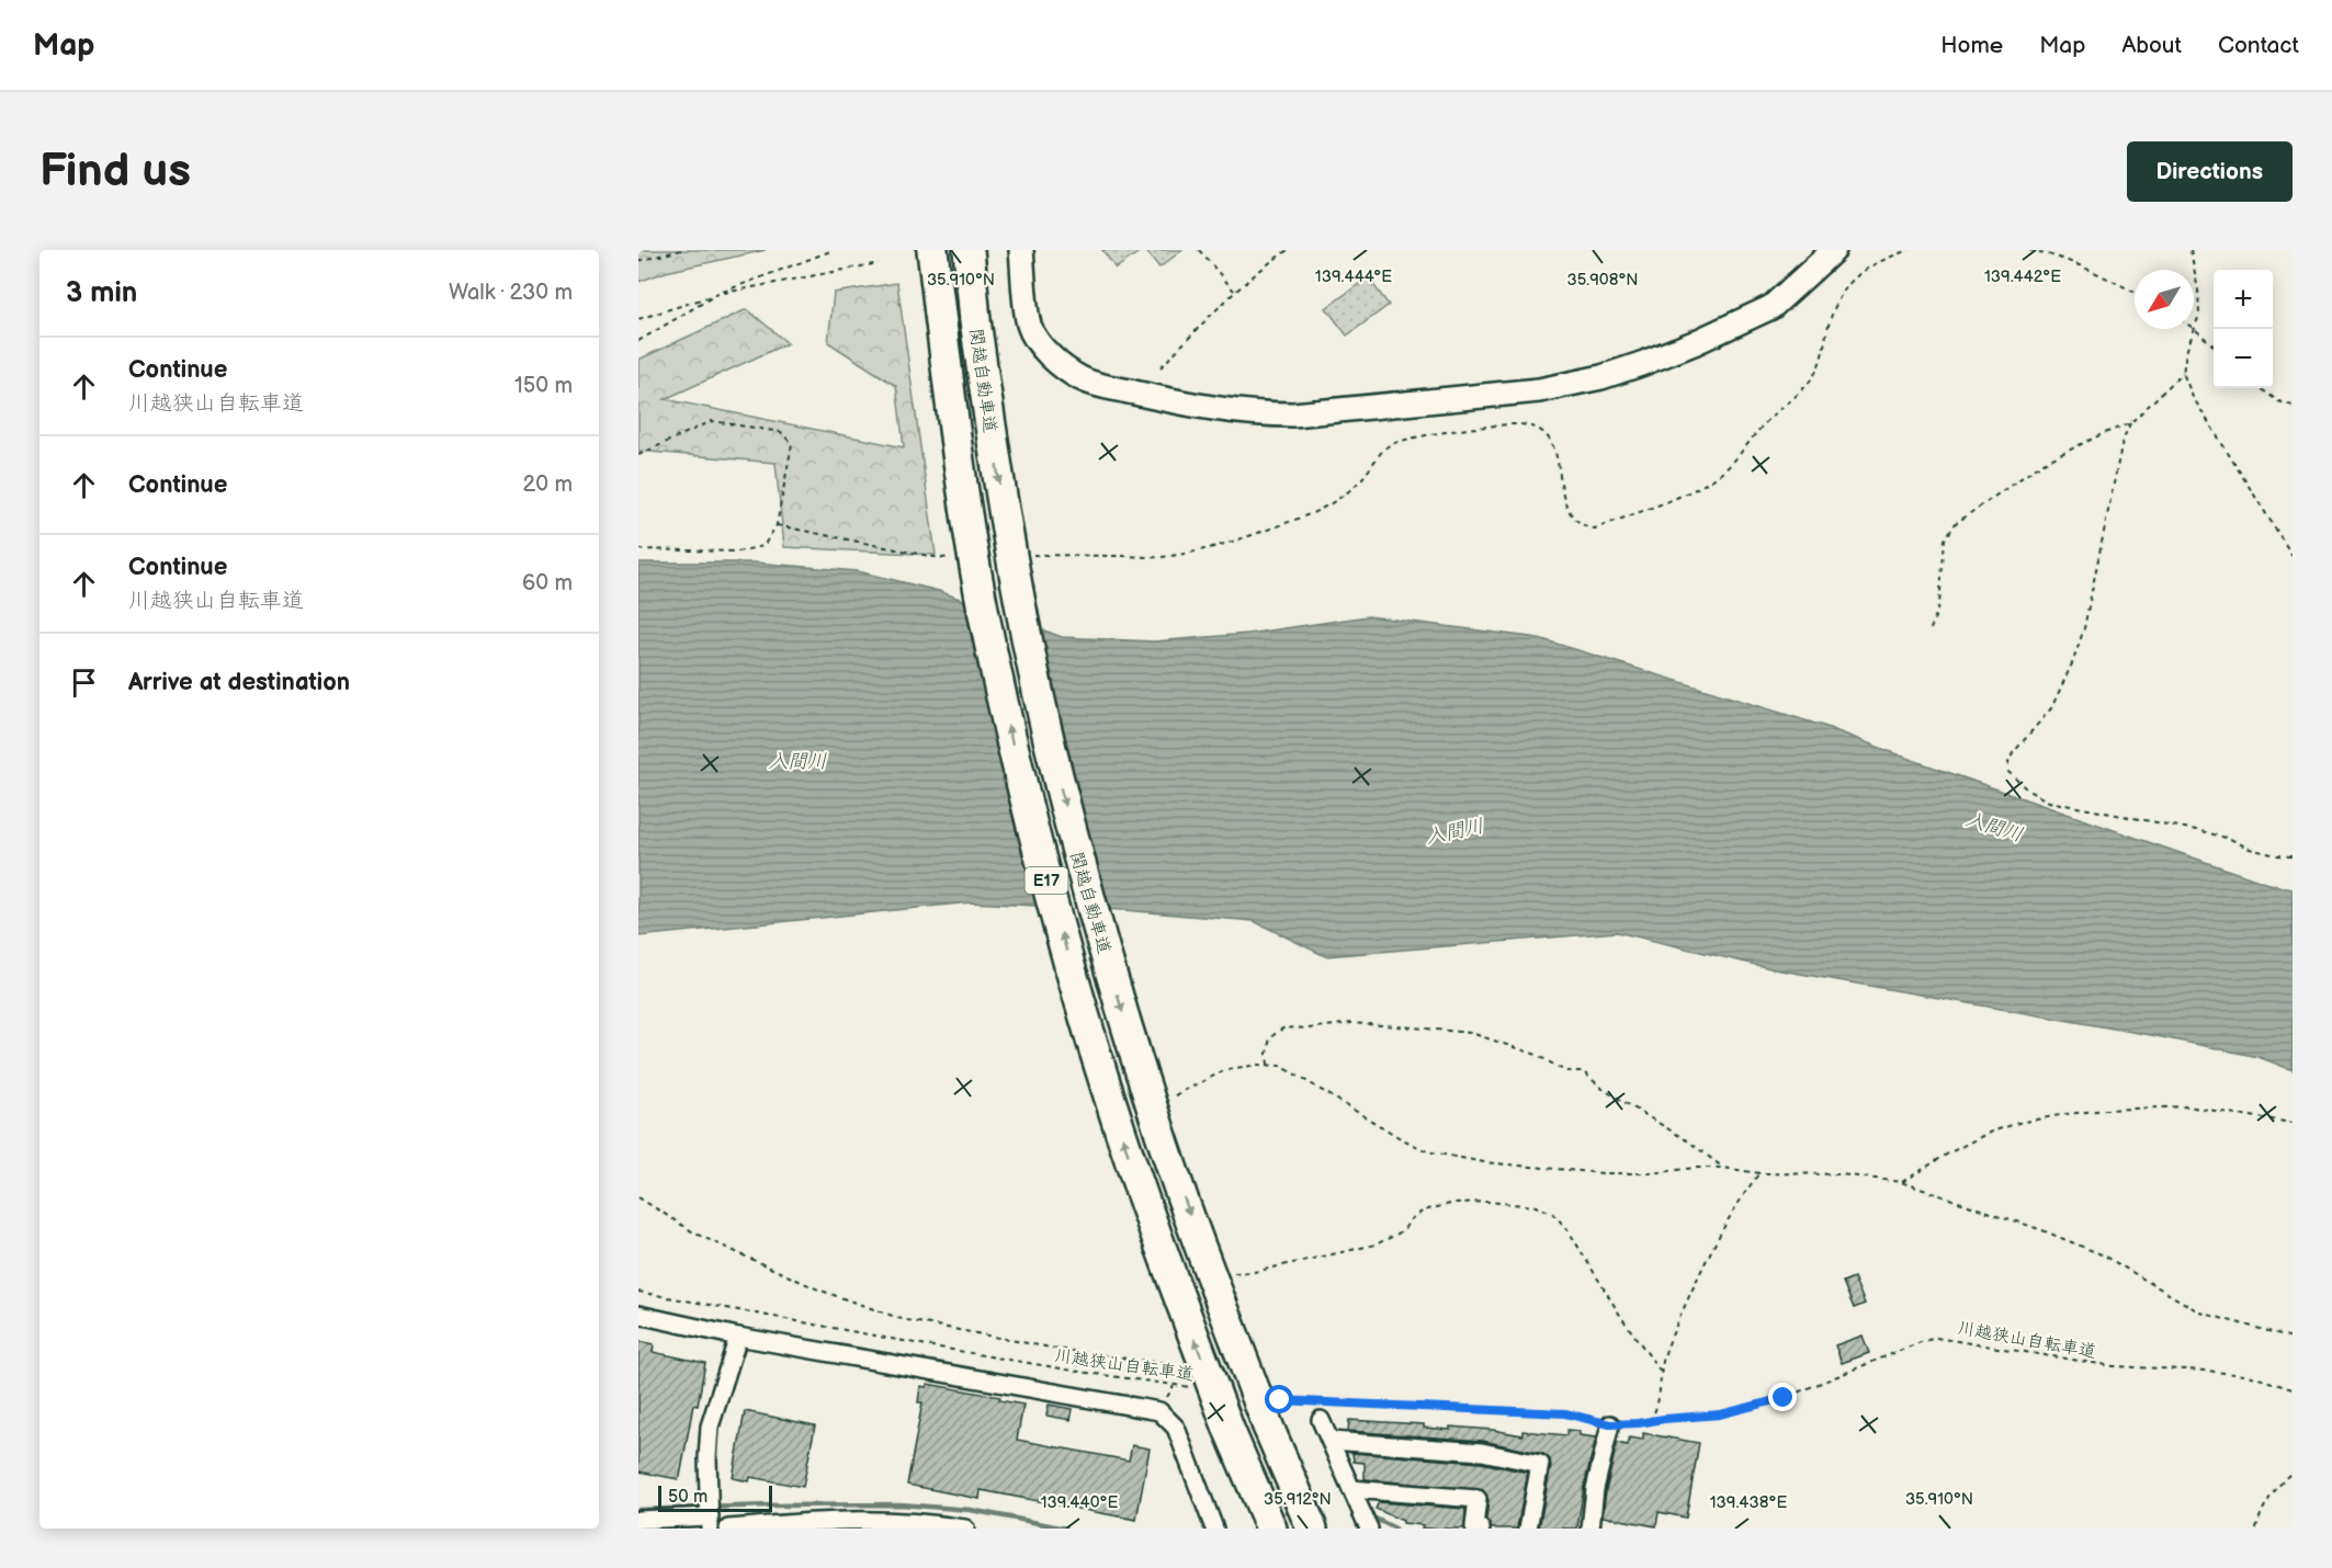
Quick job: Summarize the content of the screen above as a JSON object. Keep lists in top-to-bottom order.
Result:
{
  "streets": {
    "highway": ["関越自動車道", "E17"],
    "path": ["川越狭山自転車道"]
  },
  "water": ["入間川"],
  "scale_bar": "50 m",
  "north": "bottom left",
  "page": {
    "header": "Map",
    "nav": [
      "Home",
      "Map",
      "About",
      "Contact"
    ],
    "buttons": "Directions",
    "title": "Find us",
    "heading": ["3 min", "Walk · 230 m"],
    "map_buttons": ["+", "−"],
    "list": [
      ["Continue", "川越狭山自転車道", "150 m"],
      ["Continue", "20 m"],
      ["Continue", "川越狭山自転車道", "60 m"],
      "Arrive at destination"
    ],
    "scale": "50 m"
  },
  "coordinates": [
    "139.444°E",
    "139.442°E",
    "35.910°N",
    "35.908°N",
    "35.912°N",
    "139.440°E",
    "139.438°E"
  ]
}
